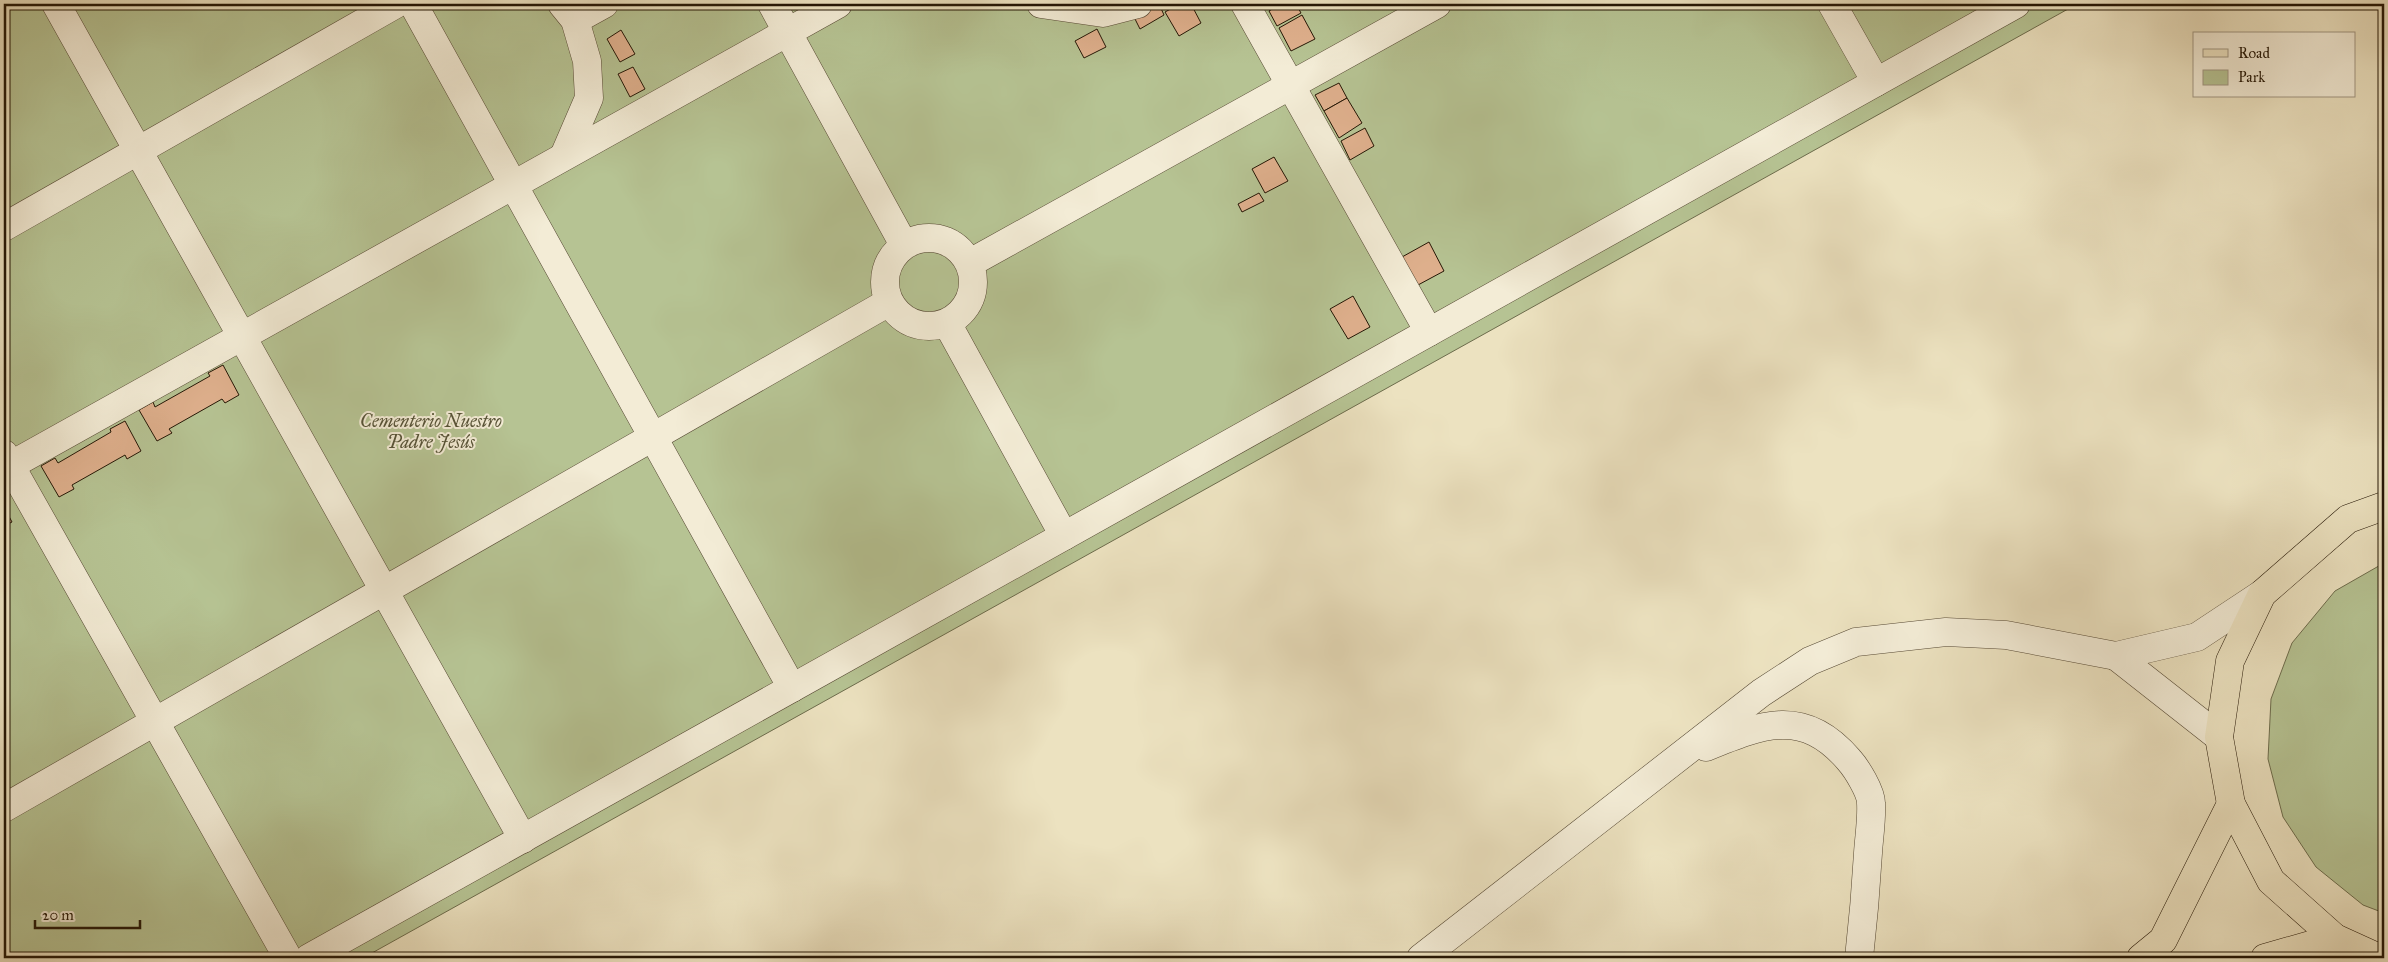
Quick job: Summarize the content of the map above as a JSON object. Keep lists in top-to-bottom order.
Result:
{
  "parks": ["Cementerio Nuestro Padre Jesús"],
  "legend": ["Road", "Park"],
  "scale_bar": "20 m"
}
